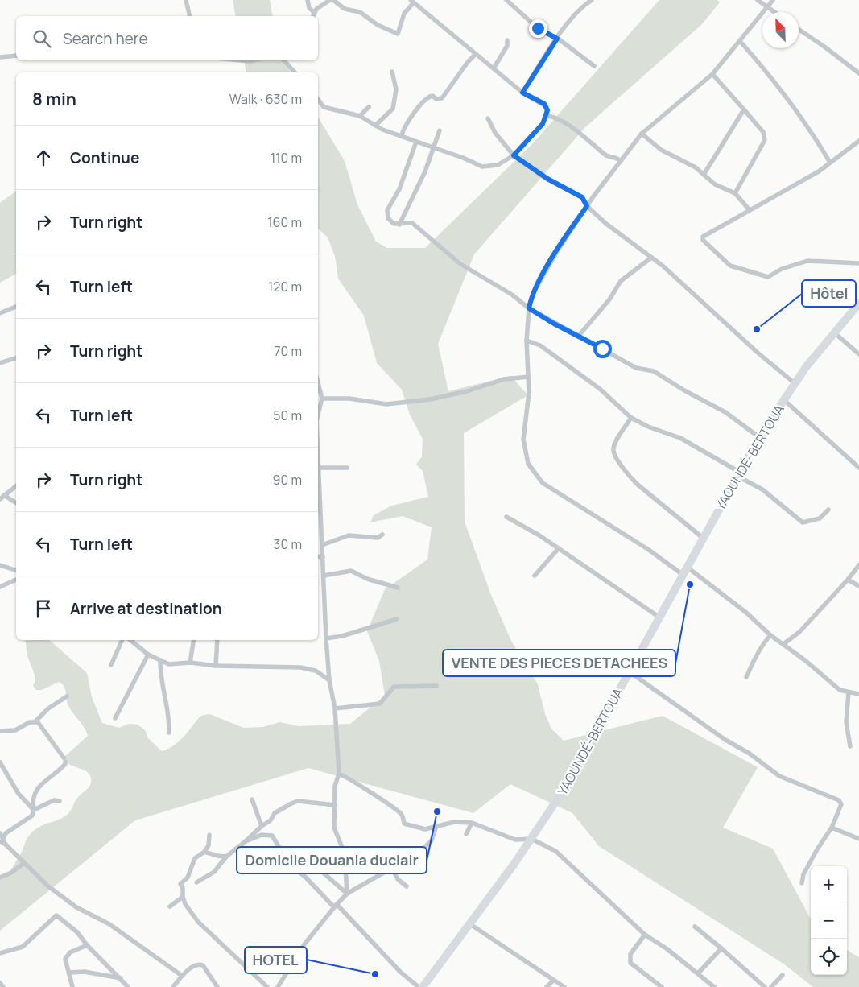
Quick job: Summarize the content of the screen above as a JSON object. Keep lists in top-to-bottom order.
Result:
{
  "streets": {
    "highway": ["YAOUNDÉ-BERTOUA"]
  },
  "places": [
    "Hôtel",
    "VENTE DES PIECES DETACHEES",
    "Domicile Douanla duclair",
    "HOTEL"
  ],
  "north": "top left",
  "page": {
    "search": "Search here",
    "heading": ["8 min", "Walk · 630 m"],
    "list": [
      ["Continue", "110 m"],
      ["Turn right", "160 m"],
      ["Turn left", "120 m"],
      ["Turn right", "70 m"],
      ["Turn left", "50 m"],
      ["Turn right", "90 m"],
      ["Turn left", "30 m"],
      "Arrive at destination"
    ],
    "map_buttons": ["+", "−"]
  }
}
